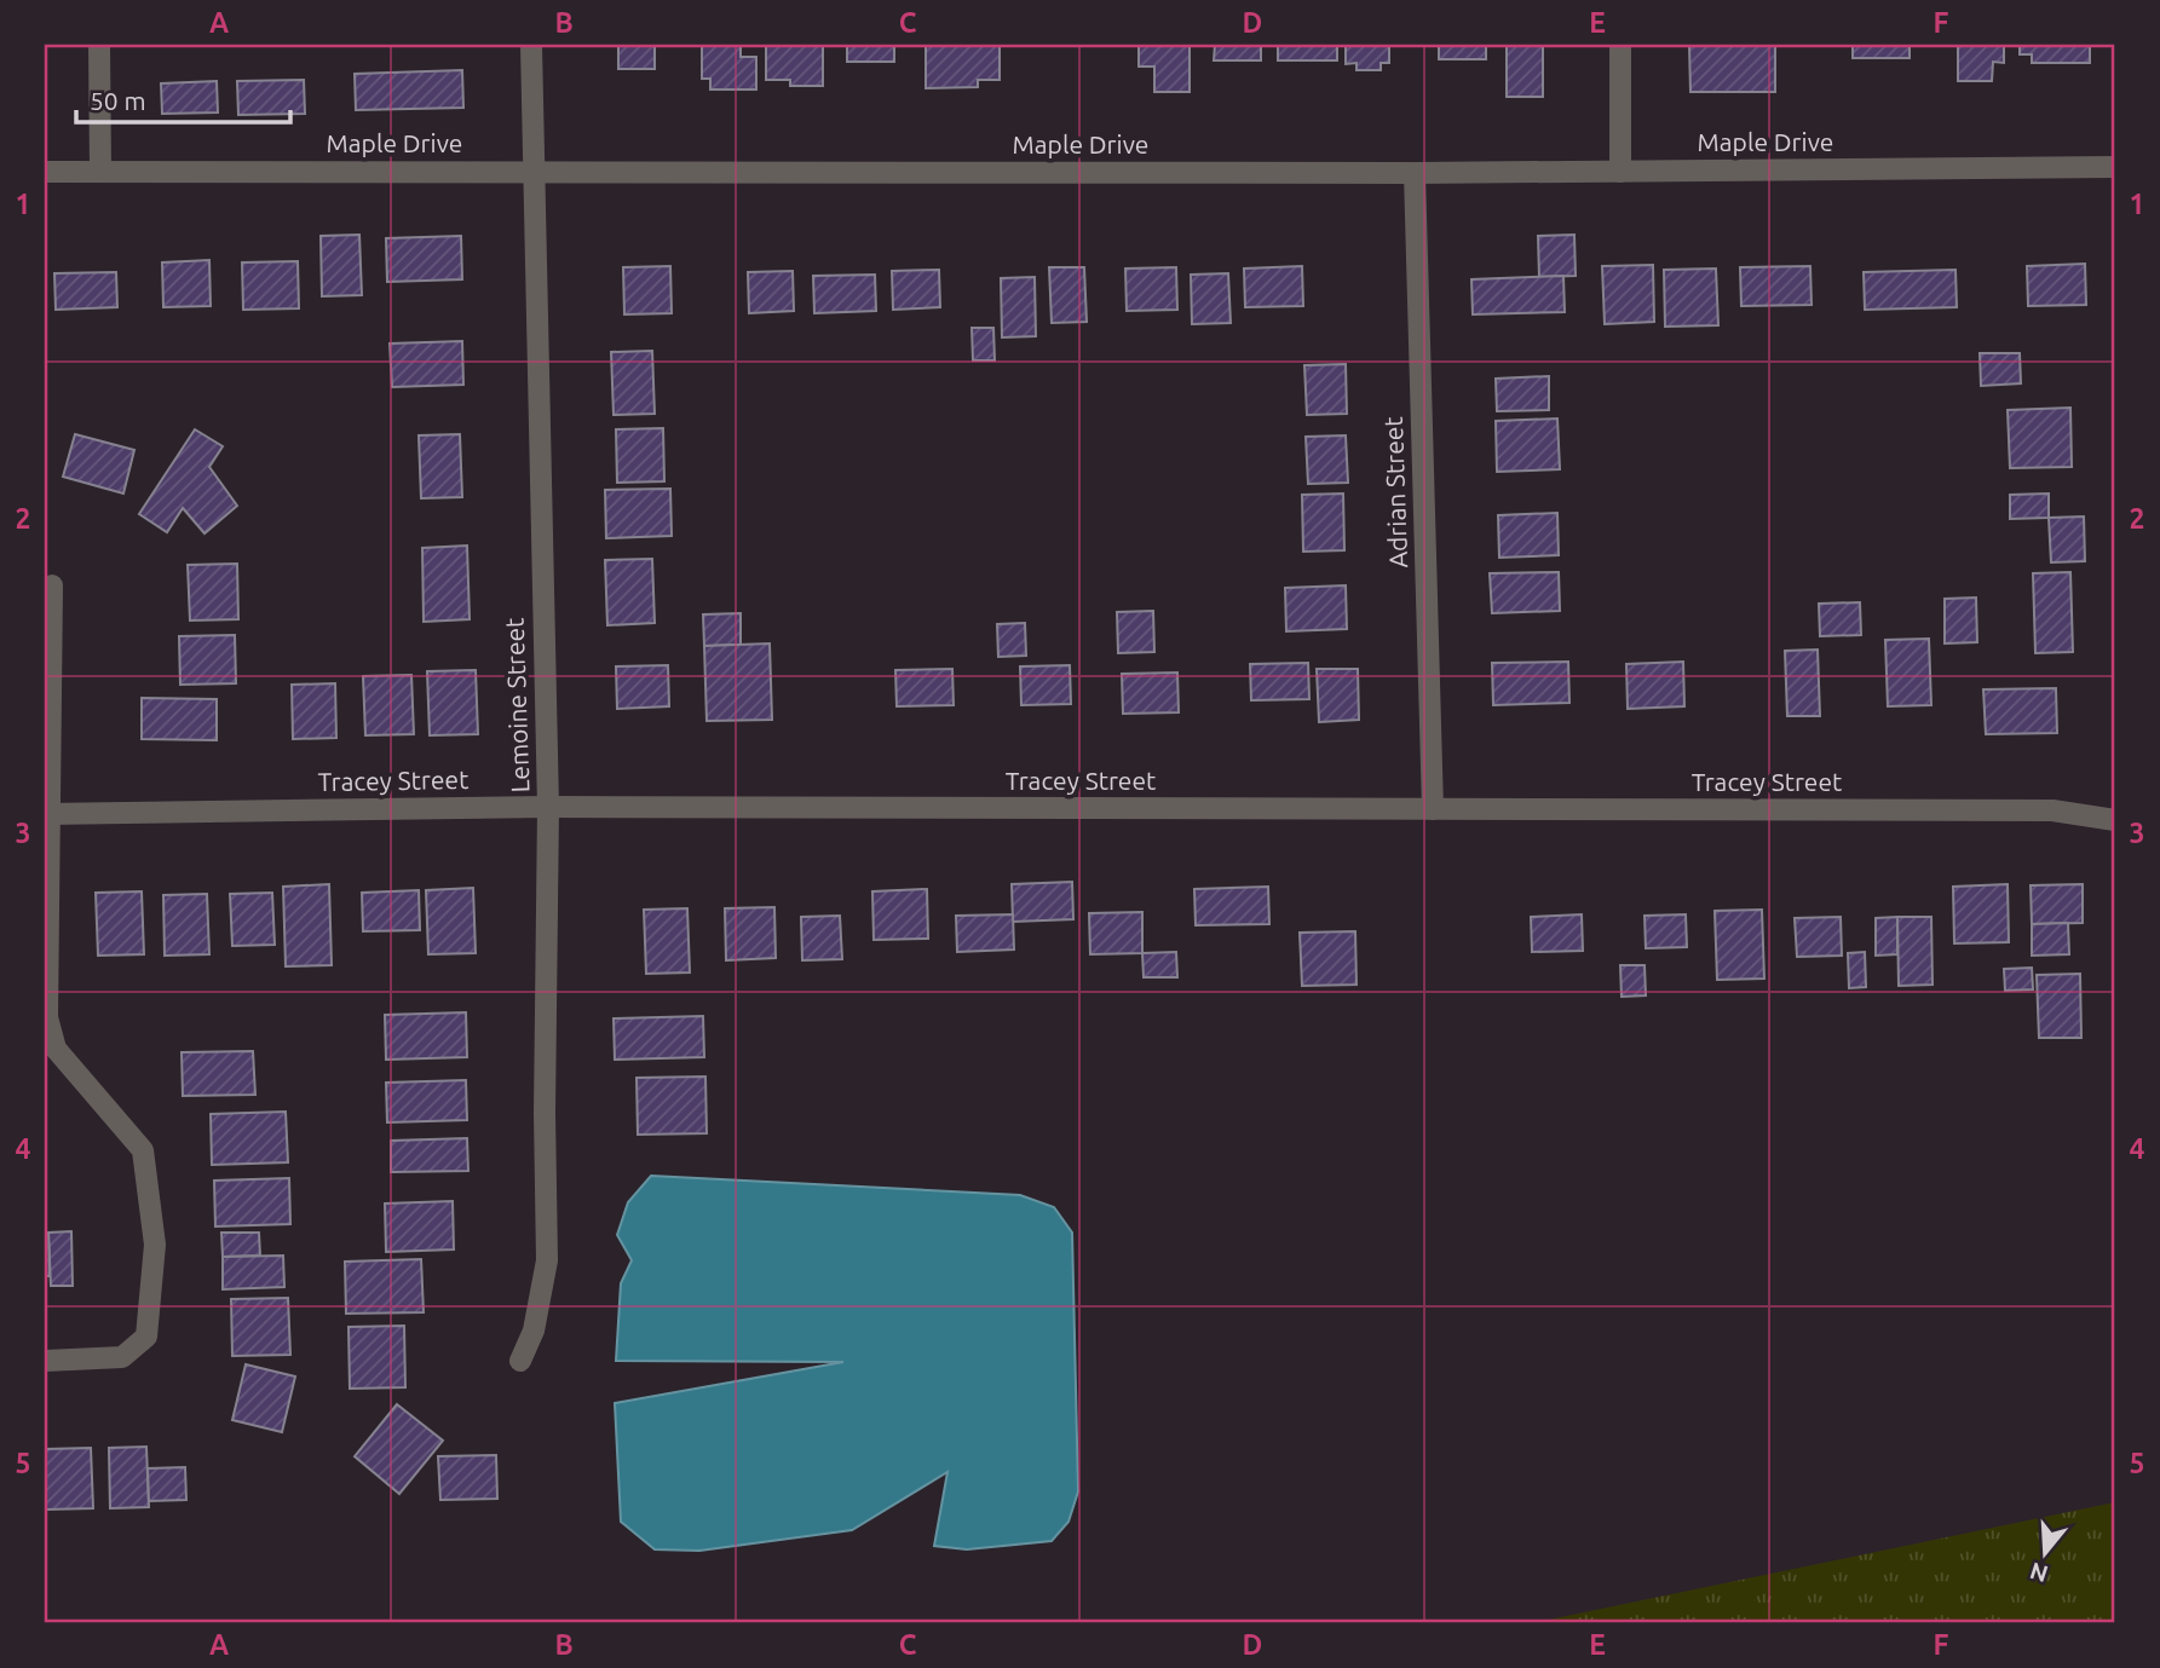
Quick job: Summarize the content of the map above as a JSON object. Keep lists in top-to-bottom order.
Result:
{
  "streets": {
    "street": [
      "Maple Drive",
      "Adrian Street",
      "Lemoine Street",
      "Tracey Street"
    ]
  },
  "crossings": [
    ["Maple Drive", "Adrian Street"],
    ["Maple Drive", "Lemoine Street"],
    ["Adrian Street", "Tracey Street"],
    ["Lemoine Street", "Tracey Street"]
  ],
  "scale_bar": "50 m",
  "north": "bottom",
  "grid": {
    "columns": [
      "A",
      "B",
      "C",
      "D",
      "E",
      "F"
    ],
    "rows": [
      "1",
      "2",
      "3",
      "4",
      "5"
    ]
  }
}
